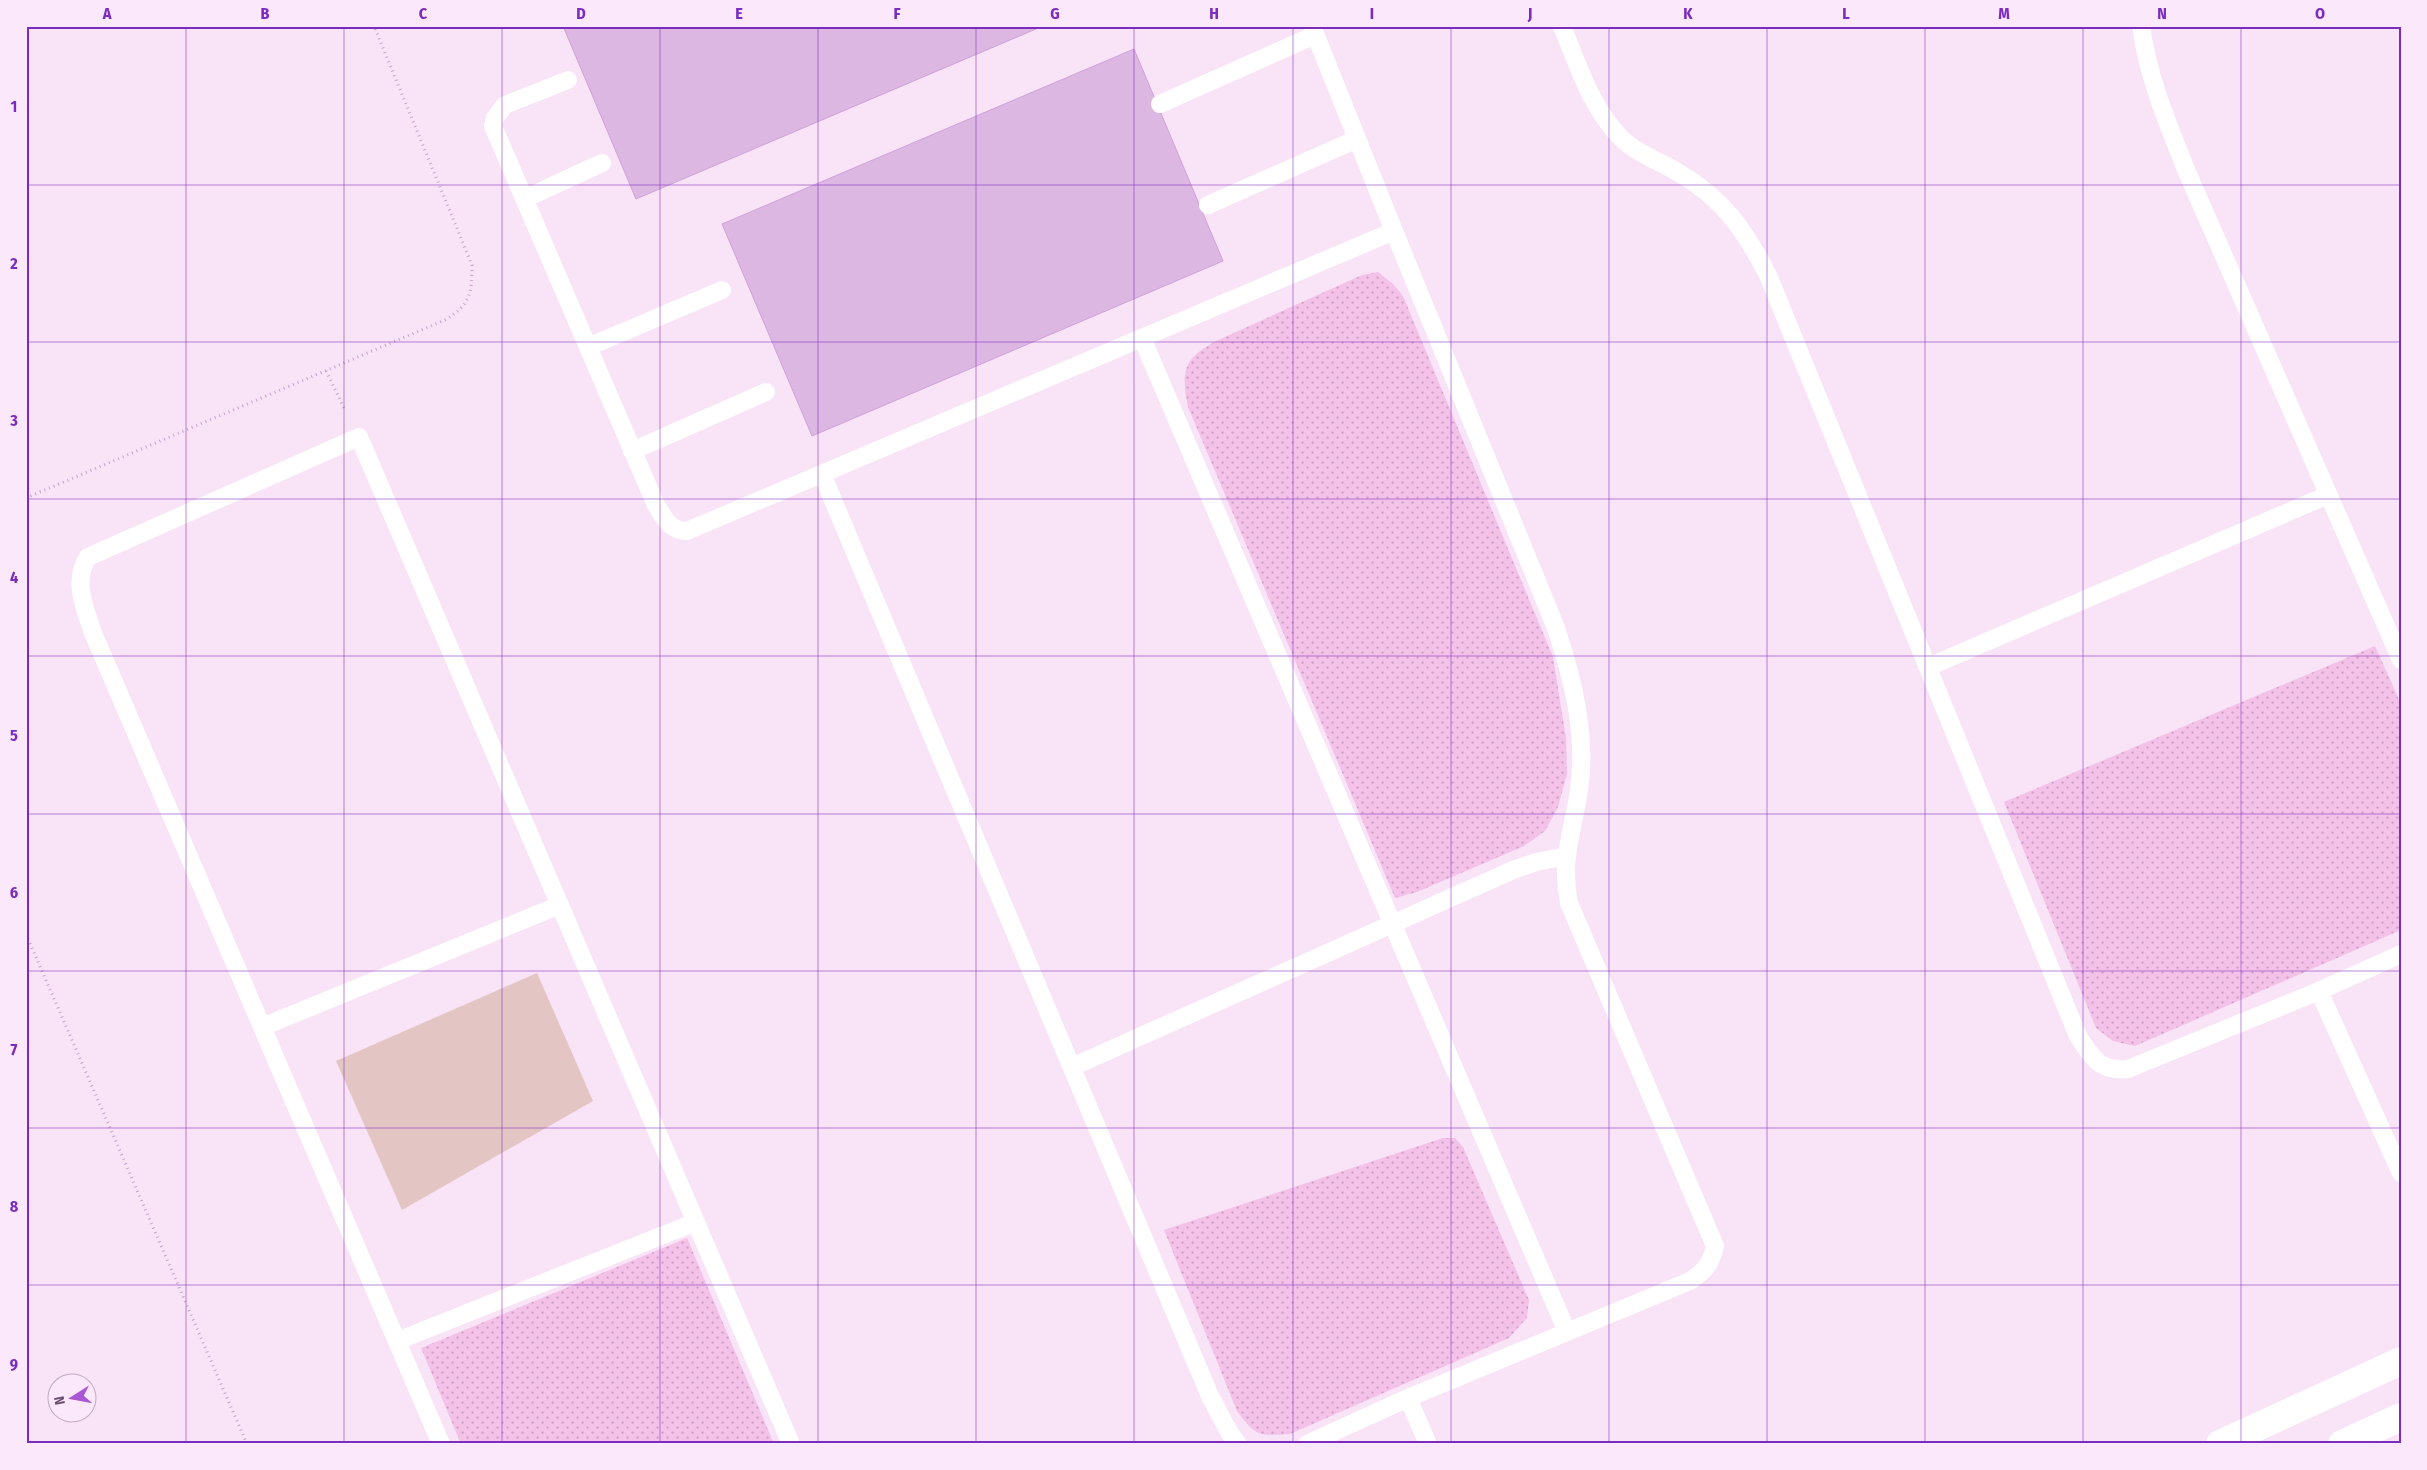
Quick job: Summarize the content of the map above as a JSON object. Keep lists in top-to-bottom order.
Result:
{
  "north": "left",
  "grid": {
    "columns": [
      "A",
      "B",
      "C",
      "D",
      "E",
      "F",
      "G",
      "H",
      "I",
      "J",
      "K",
      "L",
      "M",
      "N",
      "O"
    ],
    "rows": [
      "1",
      "2",
      "3",
      "4",
      "5",
      "6",
      "7",
      "8",
      "9"
    ]
  }
}
